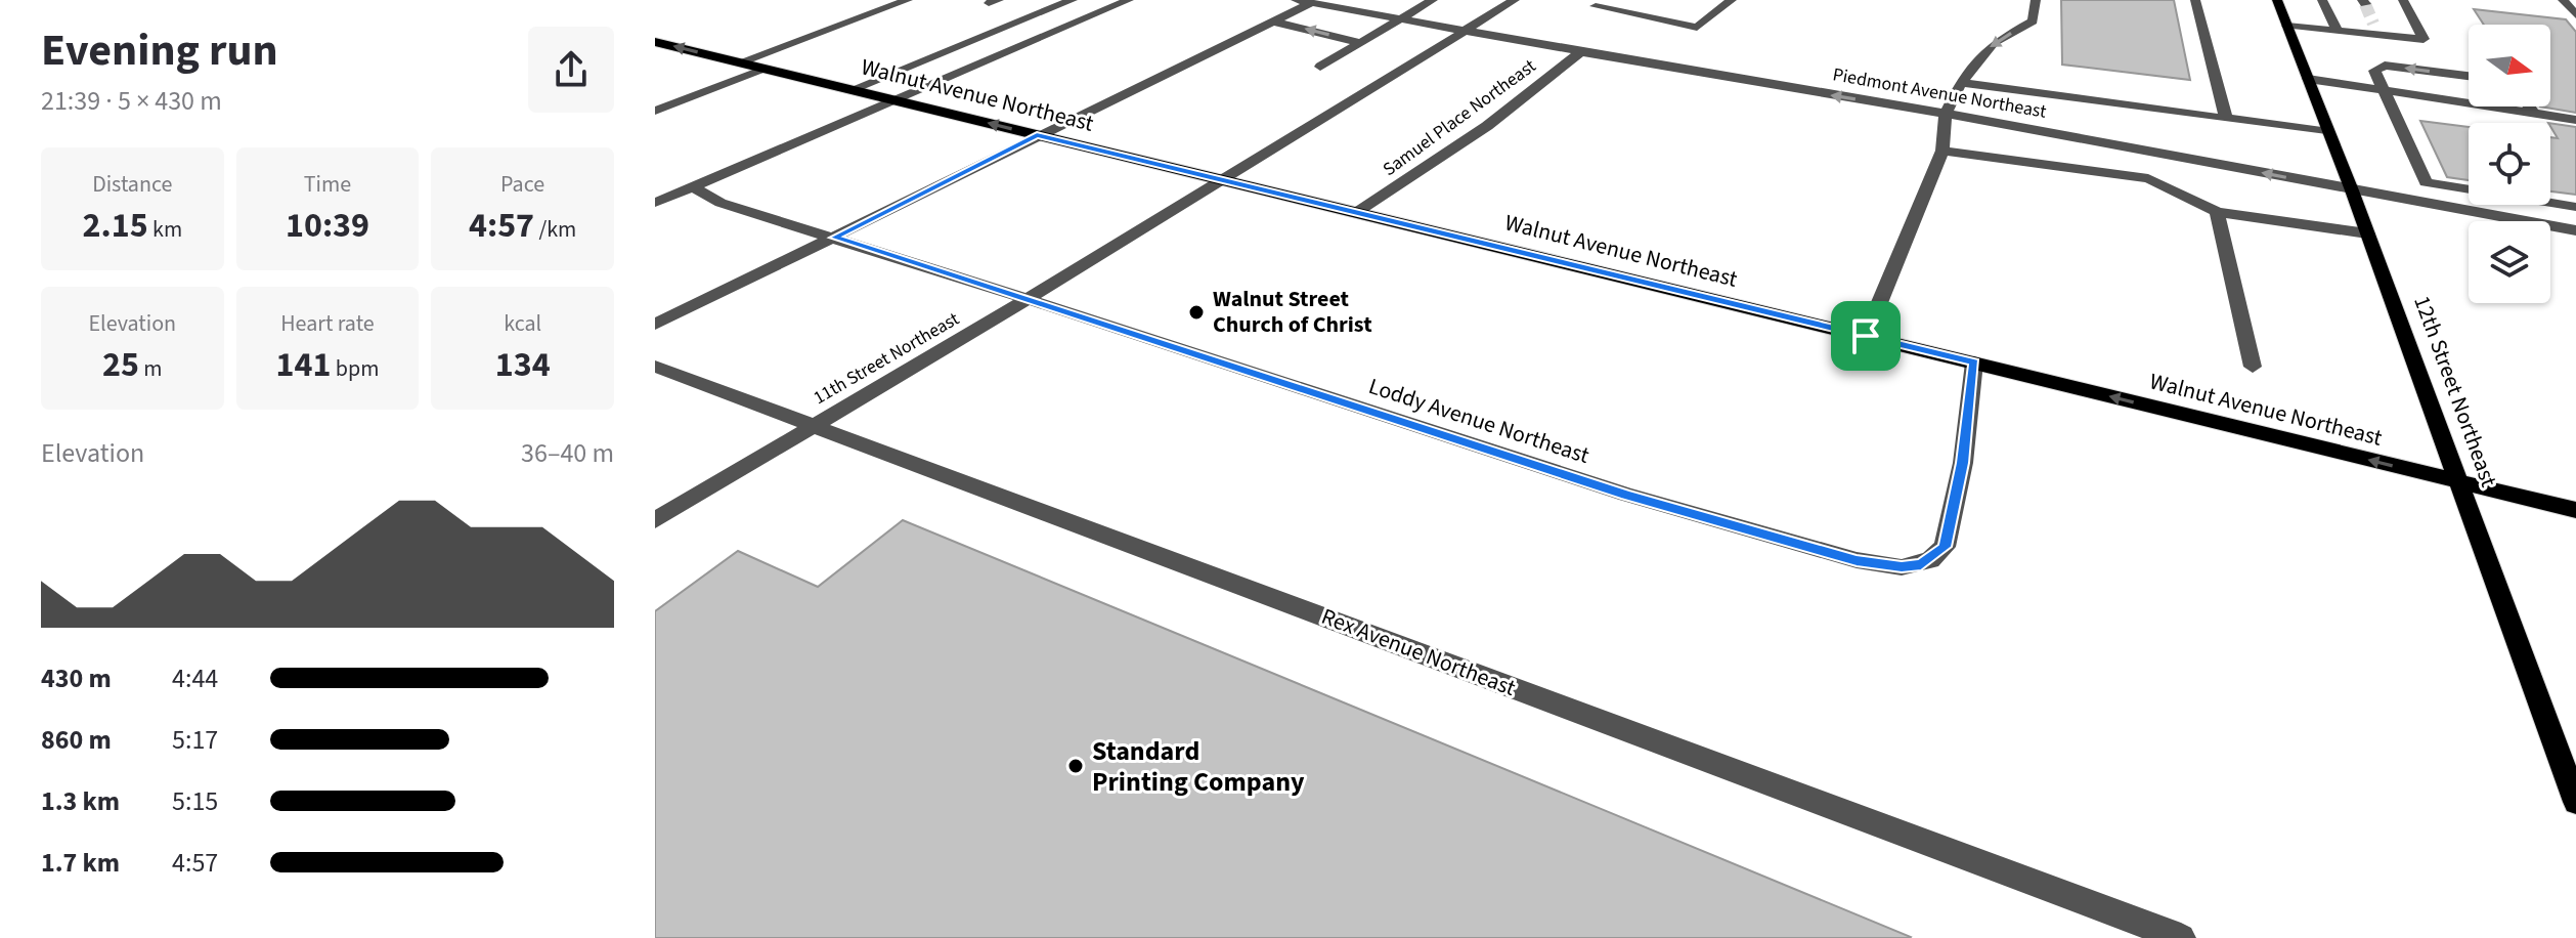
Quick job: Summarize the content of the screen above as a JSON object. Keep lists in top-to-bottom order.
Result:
{
  "streets": {
    "main road": ["Walnut Avenue Northeast", "12th Street Northeast"],
    "street": [
      "Piedmont Avenue Northeast",
      "Samuel Place Northeast",
      "11th Street Northeast",
      "Loddy Avenue Northeast",
      "Rex Avenue Northeast"
    ]
  },
  "crossings": [
    ["Piedmont Avenue Northeast", "Samuel Place Northeast"],
    ["Piedmont Avenue Northeast", "11th Street Northeast"],
    ["Piedmont Avenue Northeast", "12th Street Northeast"],
    ["Walnut Avenue Northeast", "Samuel Place Northeast"],
    ["Walnut Avenue Northeast", "11th Street Northeast"],
    ["Walnut Avenue Northeast", "12th Street Northeast"],
    ["Walnut Avenue Northeast", "Loddy Avenue Northeast"],
    ["11th Street Northeast", "Loddy Avenue Northeast"],
    ["11th Street Northeast", "Rex Avenue Northeast"]
  ],
  "one_way": ["Walnut Avenue Northeast"],
  "places": ["Walnut Street Church of Christ", "Standard Printing Company"],
  "north": "right",
  "page": {
    "heading": ["Evening run", "21:39 · 5 × 430 m"],
    "stats": [
      ["Distance", "2.15 km"],
      ["Time", "10:39"],
      ["Pace", "4:57 /km"],
      ["Elevation", "25 m"],
      ["Heart rate", "141 bpm"],
      ["kcal", "134"]
    ],
    "chart": ["Elevation", "36–40 m"],
    "list": [
      {
        "name": "430 m",
        "note": "4:44"
      },
      {
        "name": "860 m",
        "note": "5:17"
      },
      {
        "name": "1.3 km",
        "note": "5:15"
      },
      {
        "name": "1.7 km",
        "note": "4:57"
      }
    ]
  }
}
